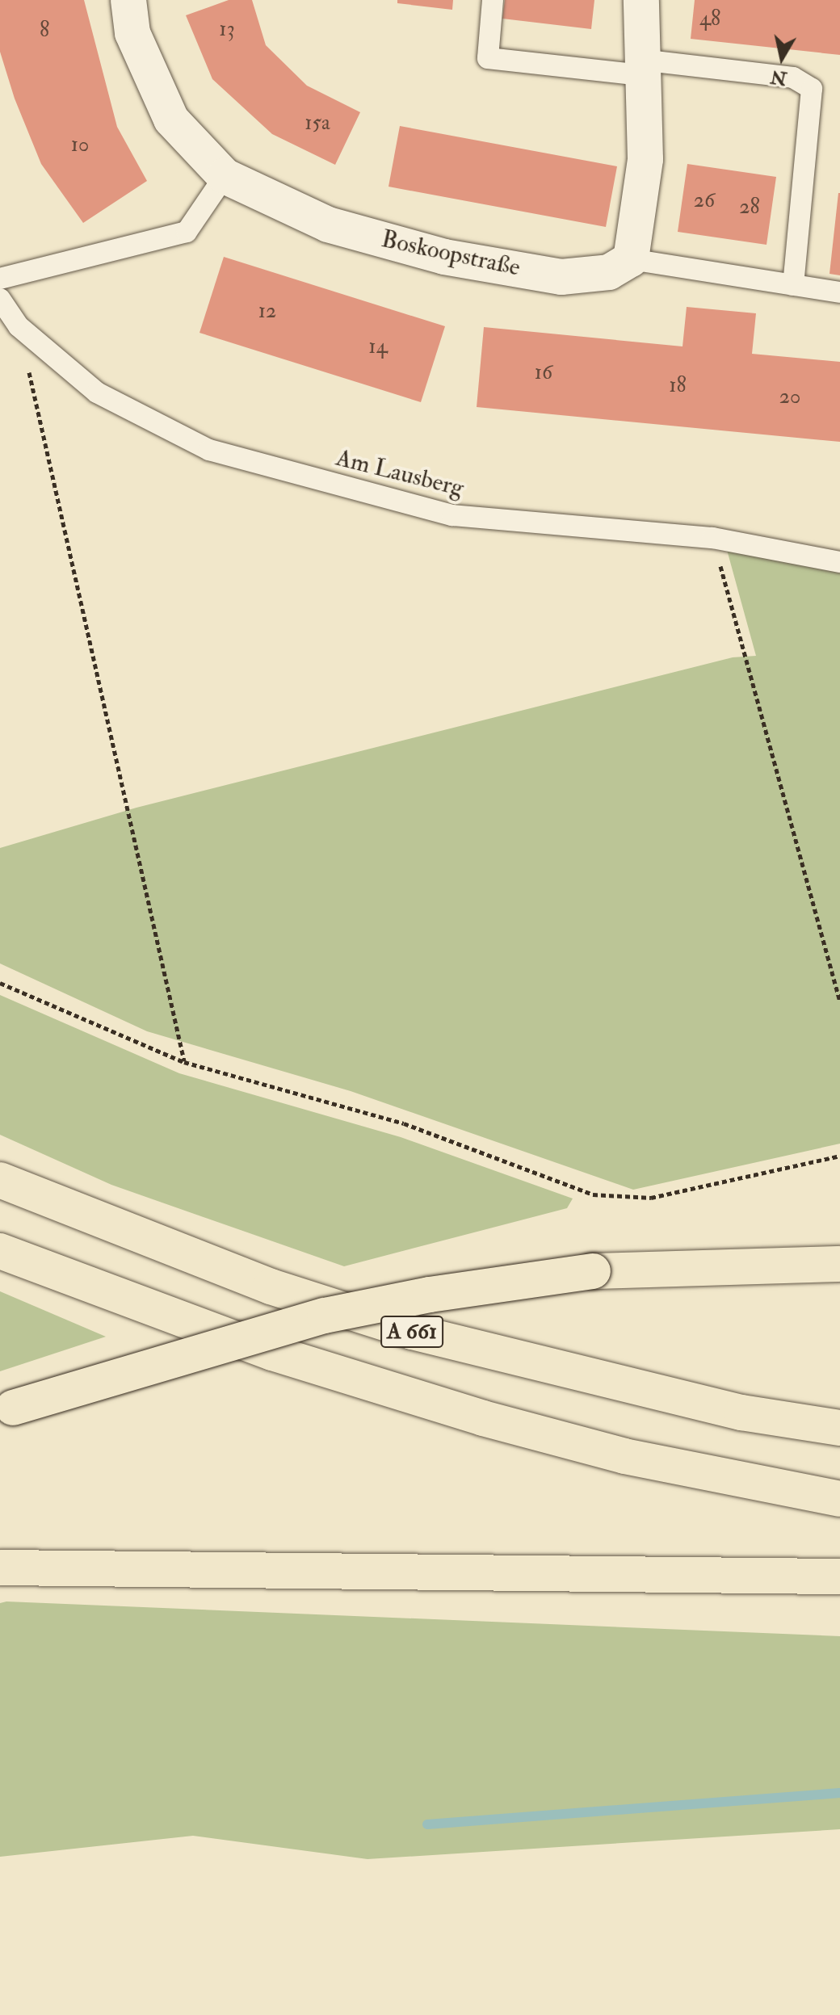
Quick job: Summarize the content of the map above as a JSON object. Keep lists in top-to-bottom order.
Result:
{
  "streets": {
    "highway": ["A 661"],
    "street": ["Boskoopstraße"],
    "lane": ["Am Lausberg"]
  },
  "house_numbers": [
    "48",
    "13",
    "8",
    "15a",
    "10",
    "26",
    "28",
    "12",
    "14",
    "16",
    "18",
    "20"
  ],
  "north": "bottom"
}
